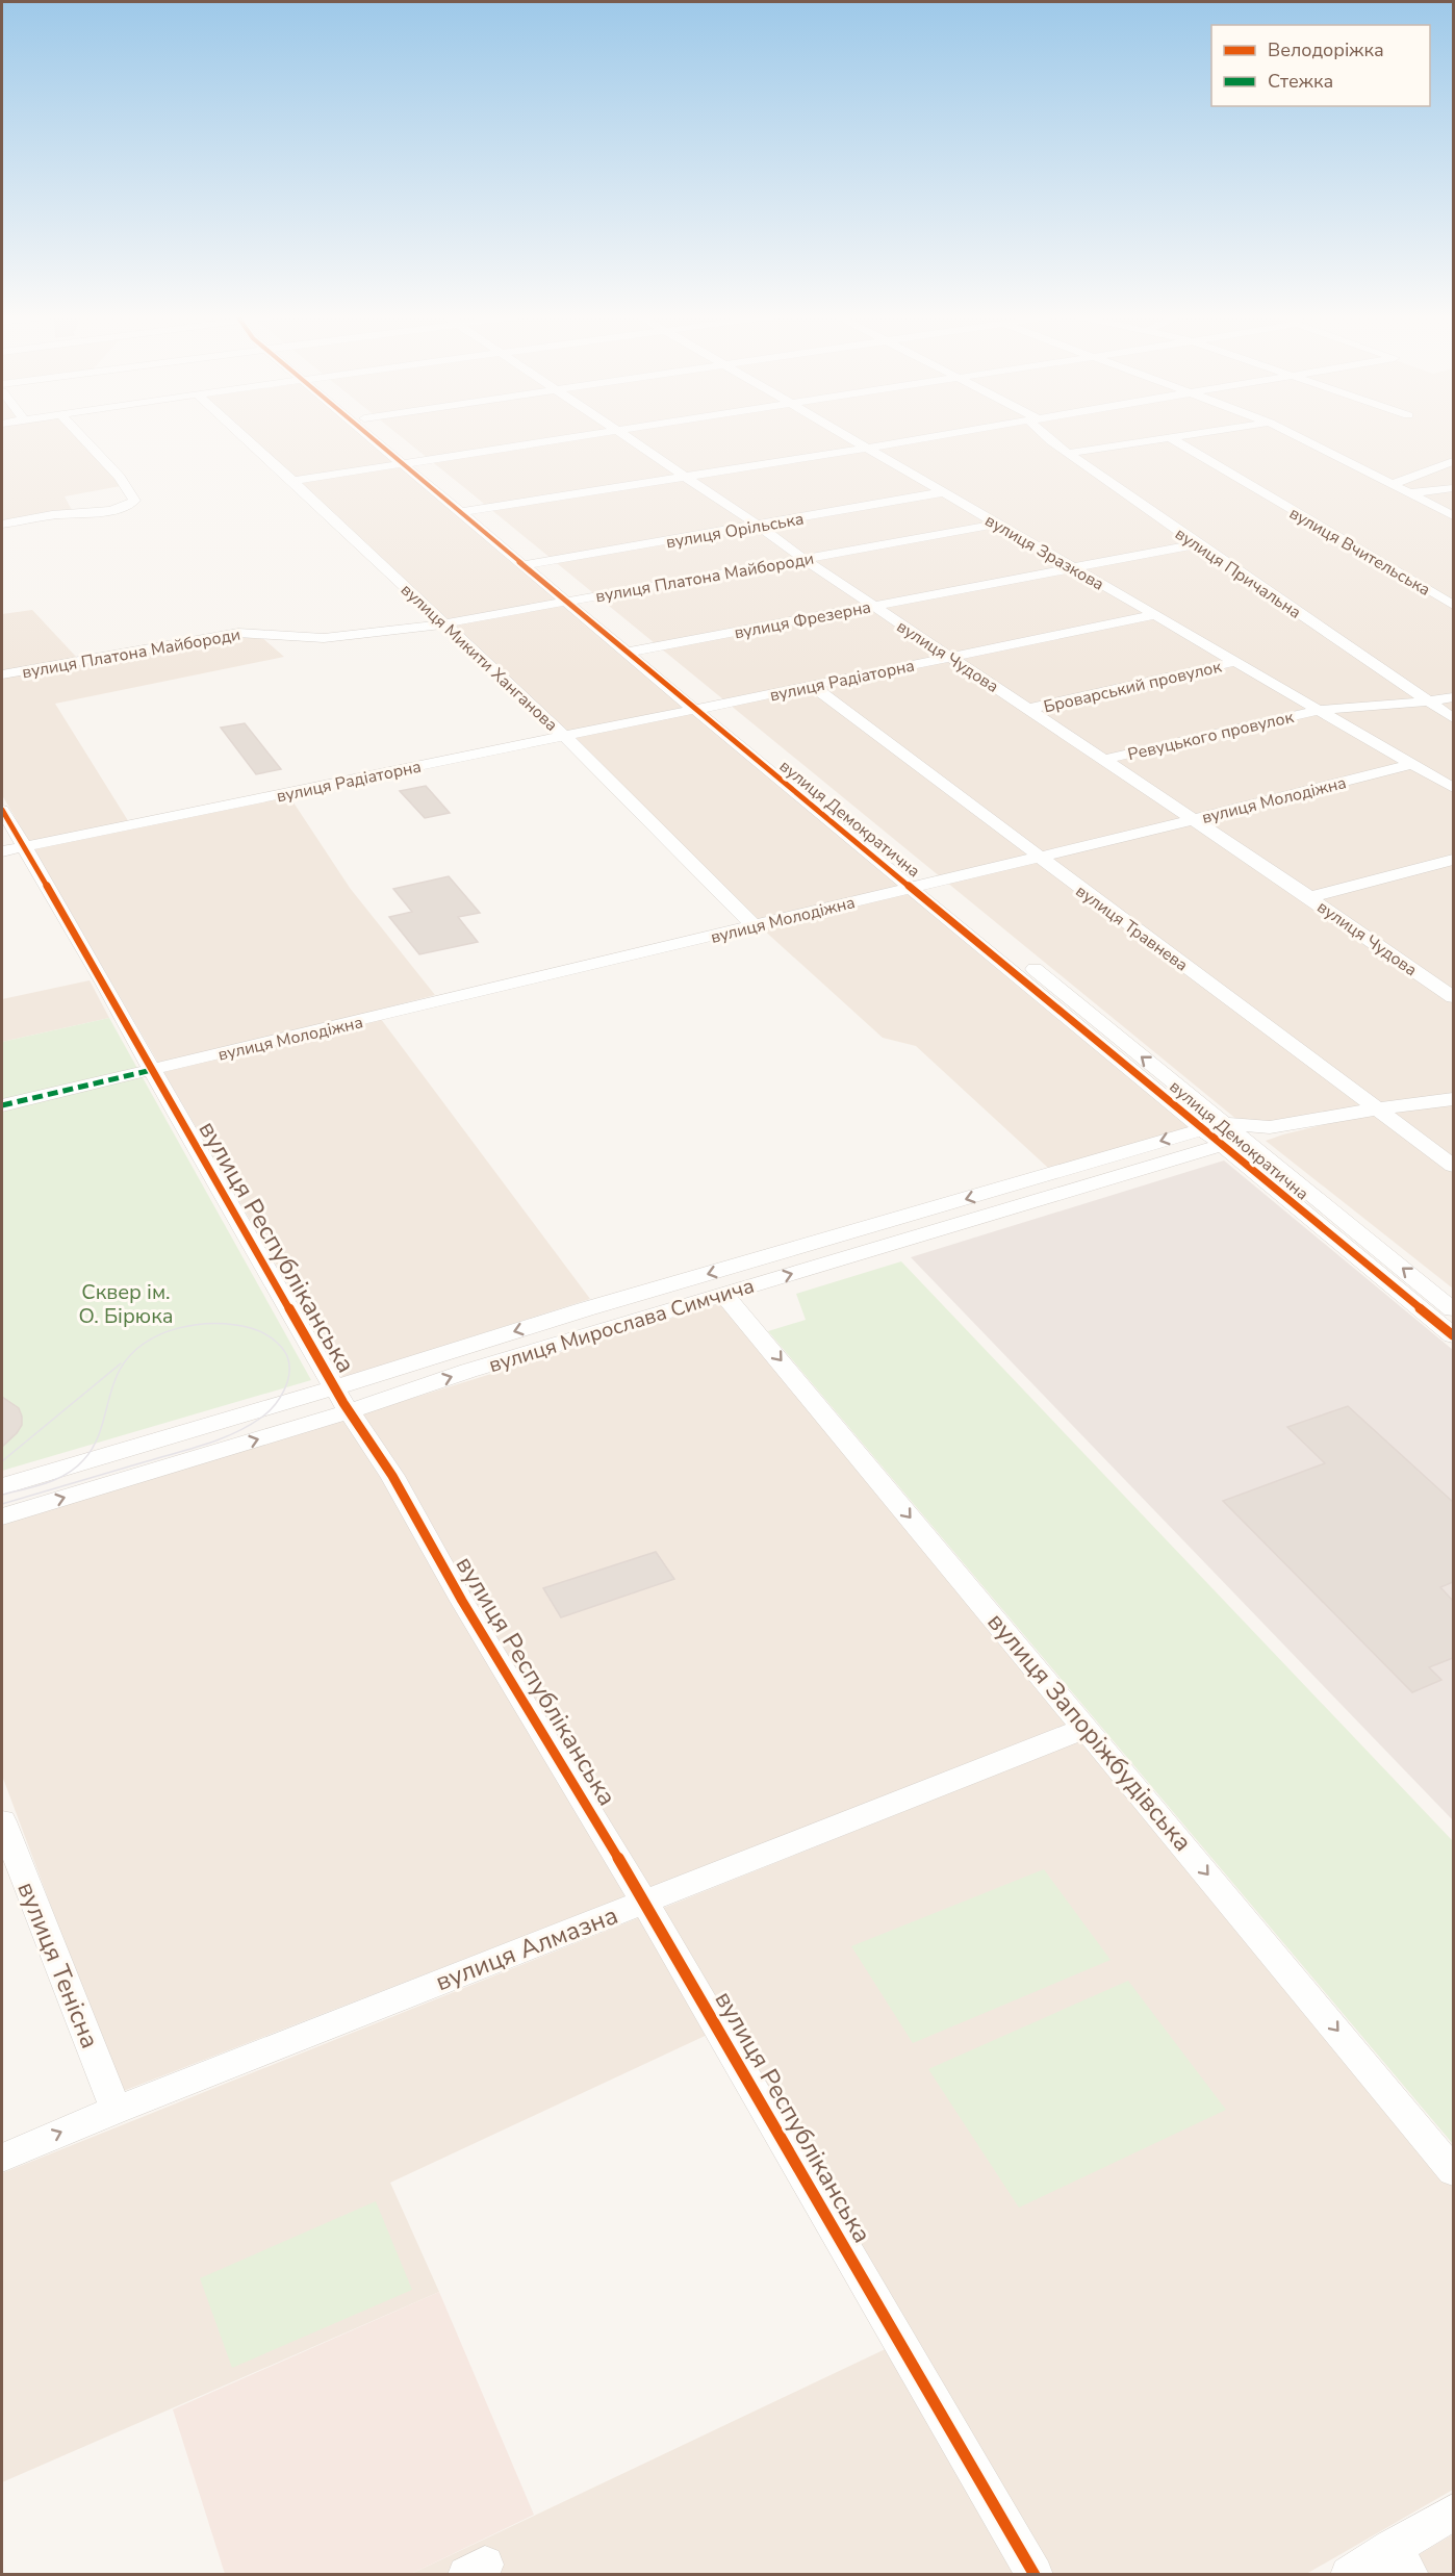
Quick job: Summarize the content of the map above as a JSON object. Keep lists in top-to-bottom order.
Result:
{
  "streets": {
    "street": [
      "вулиця Орільська",
      "вулиця Вчительська",
      "вулиця Зразкова",
      "вулиця Причальна",
      "вулиця Платона Майбороди",
      "вулиця Фрезерна",
      "вулиця Чудова",
      "вулиця Микити Ханганова",
      "вулиця Радіаторна",
      "Броварський провулок",
      "Ревуцького провулок",
      "вулиця Молодіжна",
      "вулиця Демократична",
      "вулиця Травнева",
      "вулиця Республіканська",
      "вулиця Мирослава Симчича",
      "вулиця Запоріжбудівська",
      "вулиця Алмазна",
      "вулиця Тенісна"
    ]
  },
  "crossings": [
    ["вулиця Орільська", "вулиця Зразкова"],
    ["вулиця Орільська", "вулиця Чудова"],
    ["вулиця Орільська", "вулиця Демократична"],
    ["вулиця Зразкова", "вулиця Платона Майбороди"],
    ["вулиця Зразкова", "вулиця Фрезерна"],
    ["вулиця Зразкова", "вулиця Радіаторна"],
    ["вулиця Зразкова", "Броварський провулок"],
    ["вулиця Зразкова", "Ревуцького провулок"],
    ["вулиця Зразкова", "вулиця Молодіжна"],
    ["вулиця Причальна", "вулиця Фрезерна"],
    ["вулиця Причальна", "Ревуцького провулок"],
    ["вулиця Платона Майбороди", "вулиця Чудова"],
    ["вулиця Платона Майбороди", "вулиця Микити Ханганова"],
    ["вулиця Платона Майбороди", "вулиця Демократична"],
    ["вулиця Фрезерна", "вулиця Чудова"],
    ["вулиця Фрезерна", "вулиця Демократична"],
    ["вулиця Чудова", "вулиця Радіаторна"],
    ["вулиця Чудова", "Броварський провулок"],
    ["вулиця Чудова", "Ревуцького провулок"],
    ["вулиця Чудова", "вулиця Молодіжна"],
    ["вулиця Микити Ханганова", "вулиця Радіаторна"],
    ["вулиця Микити Ханганова", "вулиця Молодіжна"],
    ["вулиця Радіаторна", "вулиця Демократична"],
    ["вулиця Радіаторна", "вулиця Травнева"],
    ["вулиця Радіаторна", "вулиця Республіканська"],
    ["вулиця Молодіжна", "вулиця Демократична"],
    ["вулиця Молодіжна", "вулиця Травнева"],
    ["вулиця Молодіжна", "вулиця Республіканська"],
    ["вулиця Демократична", "вулиця Мирослава Симчича"],
    ["вулиця Республіканська", "вулиця Мирослава Симчича"],
    ["вулиця Республіканська", "вулиця Алмазна"],
    ["вулиця Мирослава Симчича", "вулиця Запоріжбудівська"],
    ["вулиця Запоріжбудівська", "вулиця Алмазна"],
    ["вулиця Алмазна", "вулиця Тенісна"]
  ],
  "one_way": ["вулиця Запоріжбудівська"],
  "parks": ["Сквер ім. О. Бірюка"],
  "legend": ["Велодоріжка", "Стежка"]
}
